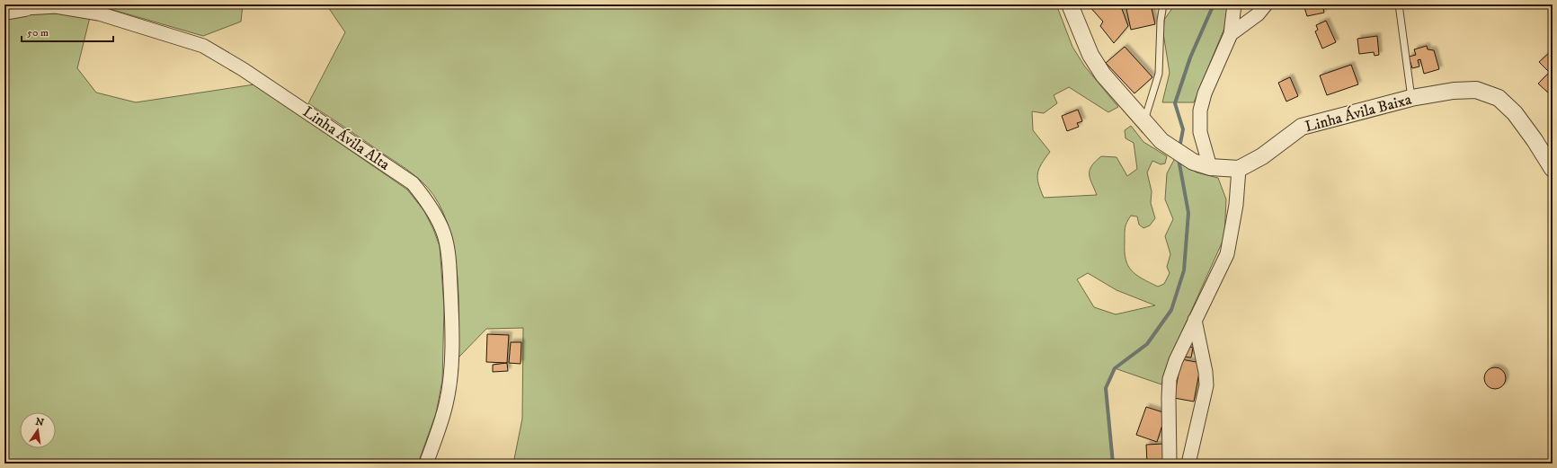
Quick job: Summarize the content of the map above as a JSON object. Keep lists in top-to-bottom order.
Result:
{
  "streets": {
    "street": ["Linha Ávila Baixa", "Linha Ávila Alta"]
  },
  "scale_bar": "50 m",
  "north": "top"
}
